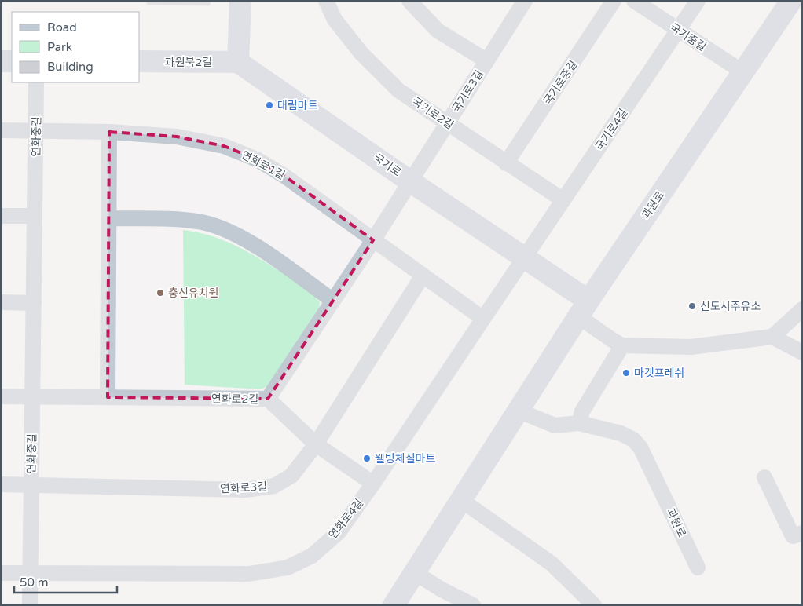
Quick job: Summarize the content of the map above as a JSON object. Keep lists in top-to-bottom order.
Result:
{
  "streets": {
    "main road": ["과원북2길", "국기로", "과원로"],
    "street": [
      "국기중길",
      "국기로중길",
      "국기로3길",
      "국기로2길",
      "국기로4길",
      "연화중길",
      "연화로1길",
      "연화로2길",
      "연화로3길",
      "연화로4길"
    ]
  },
  "crossings": [
    ["국기중길", "국기로4길"],
    ["국기중길", "과원로"],
    ["과원북2길", "국기로"],
    ["국기로중길", "국기로2길"],
    ["국기로3길", "국기로2길"],
    ["국기로3길", "국기로"],
    ["국기로3길", "연화로2길"],
    ["국기로2길", "국기로4길"],
    ["국기로4길", "국기로"],
    ["국기로4길", "연화로4길"],
    ["연화중길", "연화로1길"],
    ["연화중길", "연화로2길"],
    ["연화중길", "연화로3길"],
    ["연화중길", "연화로4길"],
    ["연화로1길", "연화로2길"],
    ["연화로1길", "연화로3길"],
    ["연화로1길", "연화로4길"],
    ["국기로", "과원로"],
    ["국기로", "연화로2길"],
    ["국기로", "연화로4길"]
  ],
  "places": [
    "대림마트",
    "충신유치원",
    "신도시주유소",
    "마켓프레쉬",
    "웰빙체질마트"
  ],
  "legend": ["Road", "Park", "Building"],
  "scale_bar": "50 m"
}
